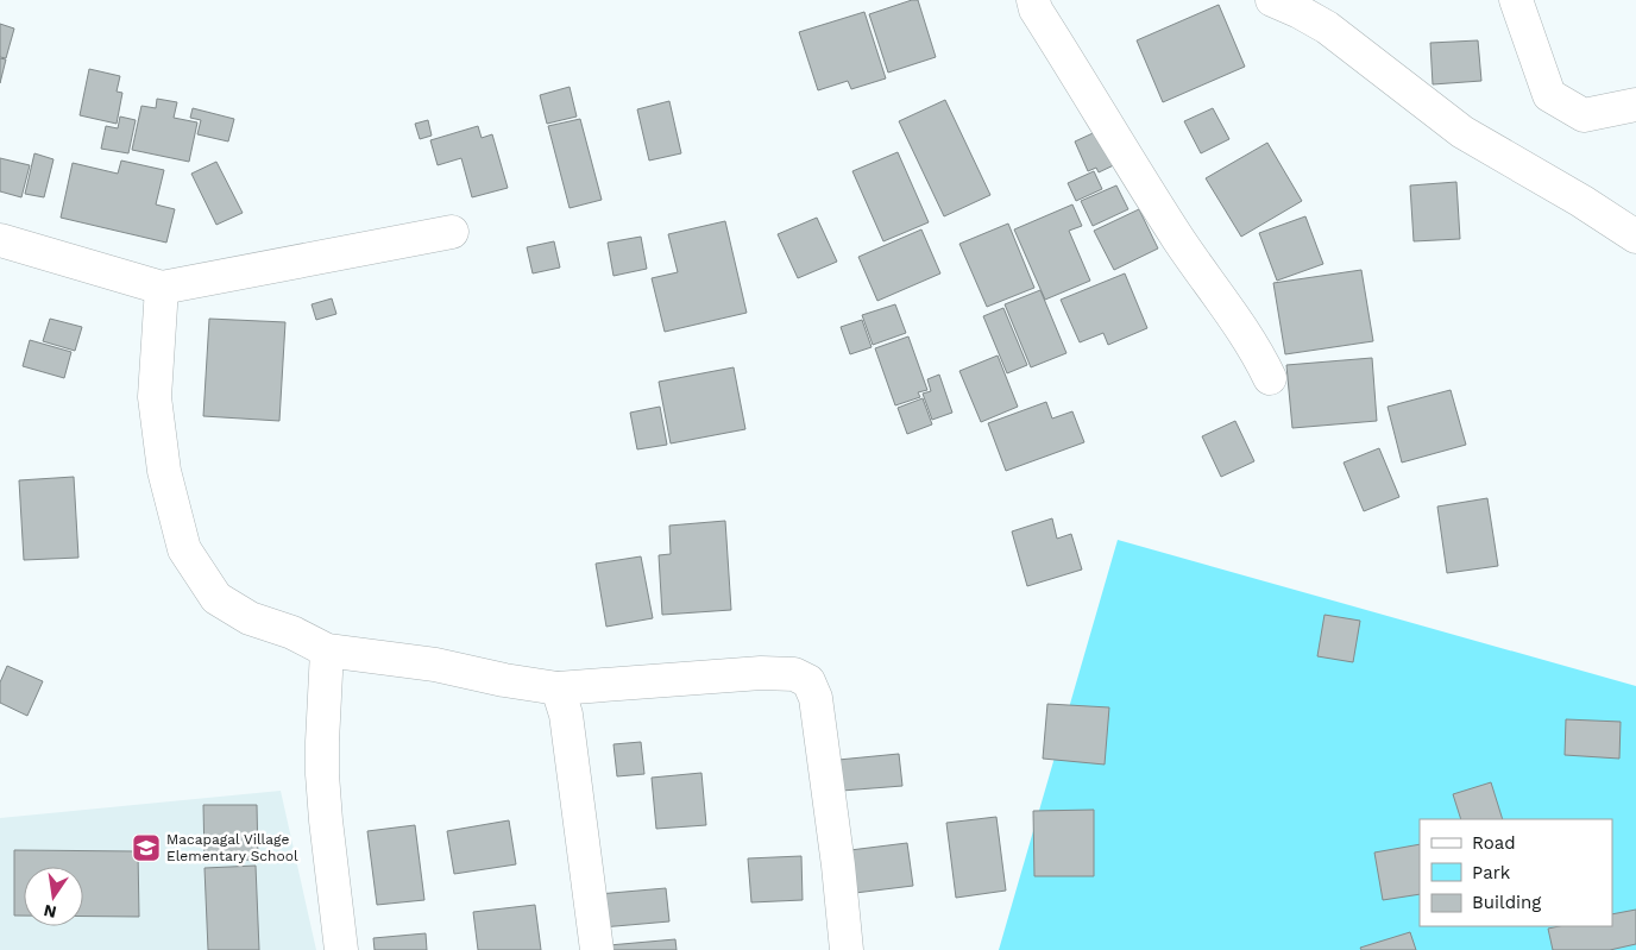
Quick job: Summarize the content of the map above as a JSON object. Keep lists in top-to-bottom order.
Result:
{
  "places": {
    "school or university": ["Macapagal Village Elementary School"]
  },
  "legend": ["Road", "Park", "Building"],
  "north": "bottom"
}
